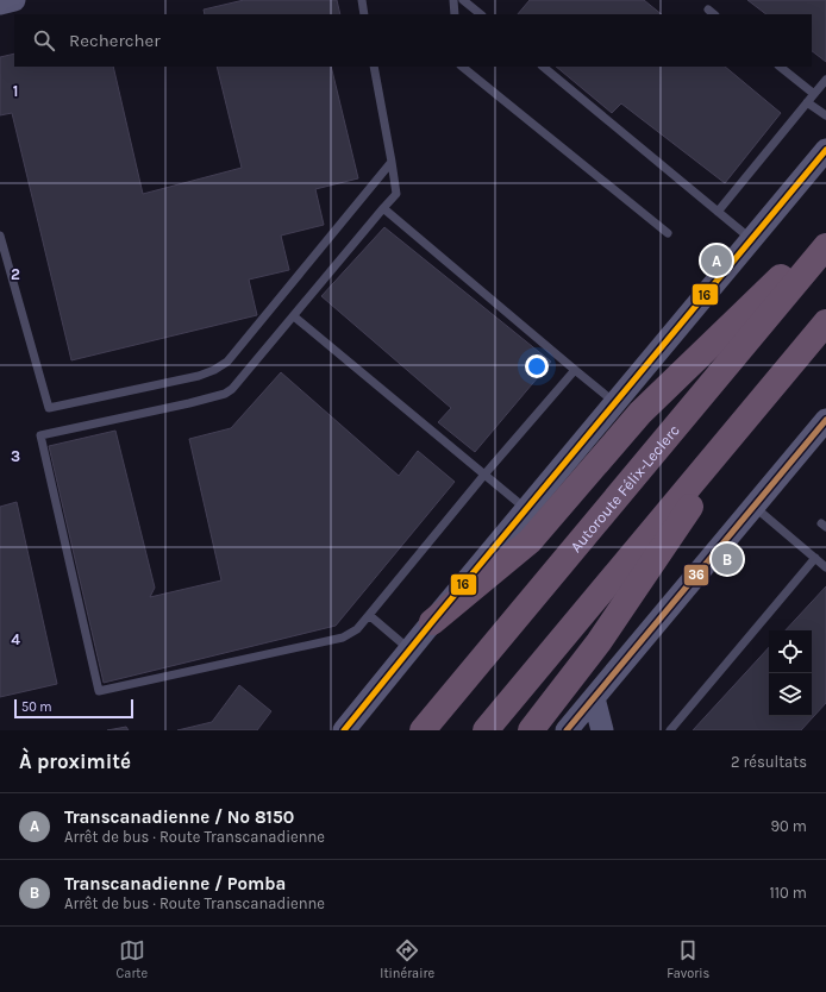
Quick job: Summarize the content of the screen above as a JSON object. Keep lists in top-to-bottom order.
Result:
{
  "streets": {
    "highway": ["Autoroute Félix-Leclerc"]
  },
  "lines": ["transit line 16", "transit line 36"],
  "scale_bar": "50 m",
  "page": {
    "search": "Rechercher",
    "pins": ["A", "B"],
    "scale": "50 m",
    "heading": ["À proximité", "2 résultats"],
    "list": [
      {
        "mark": "A",
        "name": "Transcanadienne / No 8150",
        "note": "Arrêt de bus · Route Transcanadienne",
        "value": "90 m"
      },
      {
        "mark": "B",
        "name": "Transcanadienne / Pomba",
        "note": "Arrêt de bus · Route Transcanadienne",
        "value": "110 m"
      }
    ],
    "nav": ["Carte", "Itinéraire", "Favoris"]
  },
  "grid": {
    "rows": [
      "1",
      "2",
      "3",
      "4"
    ]
  }
}
